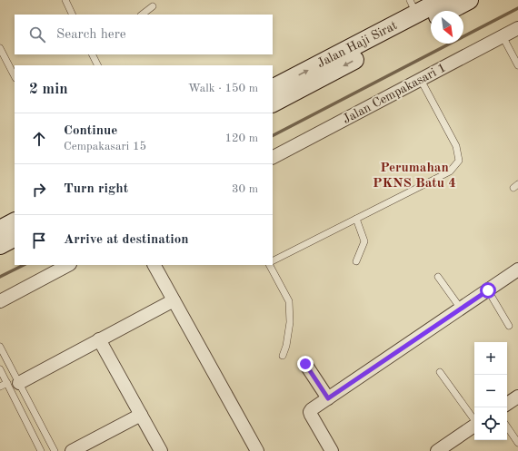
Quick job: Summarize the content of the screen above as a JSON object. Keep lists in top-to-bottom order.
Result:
{
  "streets": {
    "main road": ["Jalan Haji Sirat"],
    "street": ["Jalan Cempakasari 1"]
  },
  "districts": ["Perumahan PKNS Batu 4"],
  "north": "bottom right",
  "page": {
    "search": "Search here",
    "heading": ["2 min", "Walk · 150 m"],
    "list": [
      ["Continue", "Cempakasari 15", "120 m"],
      ["Turn right", "30 m"],
      "Arrive at destination"
    ],
    "map_buttons": ["+", "−"]
  }
}
